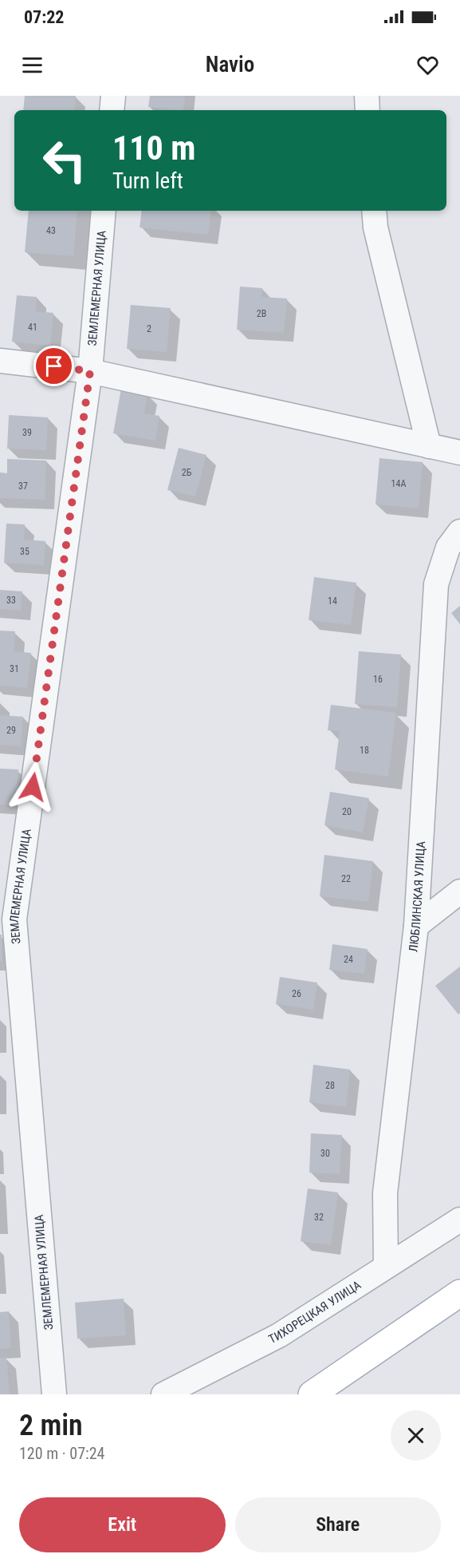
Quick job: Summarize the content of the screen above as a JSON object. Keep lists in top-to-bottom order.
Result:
{
  "streets": {
    "street": ["ЗЕМЛЕМЕРНАЯ УЛИЦА", "ЛЮБЛИНСКАЯ УЛИЦА", "ТИХОРЕЦКАЯ УЛИЦА"]
  },
  "crossings": [
    ["ЛЮБЛИНСКАЯ УЛИЦА", "ТИХОРЕЦКАЯ УЛИЦА"]
  ],
  "house_numbers": [
    "43",
    "2В",
    "41",
    "2",
    "39",
    "2Б",
    "14А",
    "37",
    "35",
    "33",
    "14",
    "31",
    "16",
    "29",
    "18",
    "20",
    "22",
    "24",
    "26",
    "28",
    "30",
    "32"
  ],
  "page": {
    "status": "07:22",
    "header": "Navio",
    "turn": ["110 m", "Turn left"],
    "heading": ["2 min", "120 m · 07:24"],
    "buttons": ["Exit", "Share"]
  }
}
